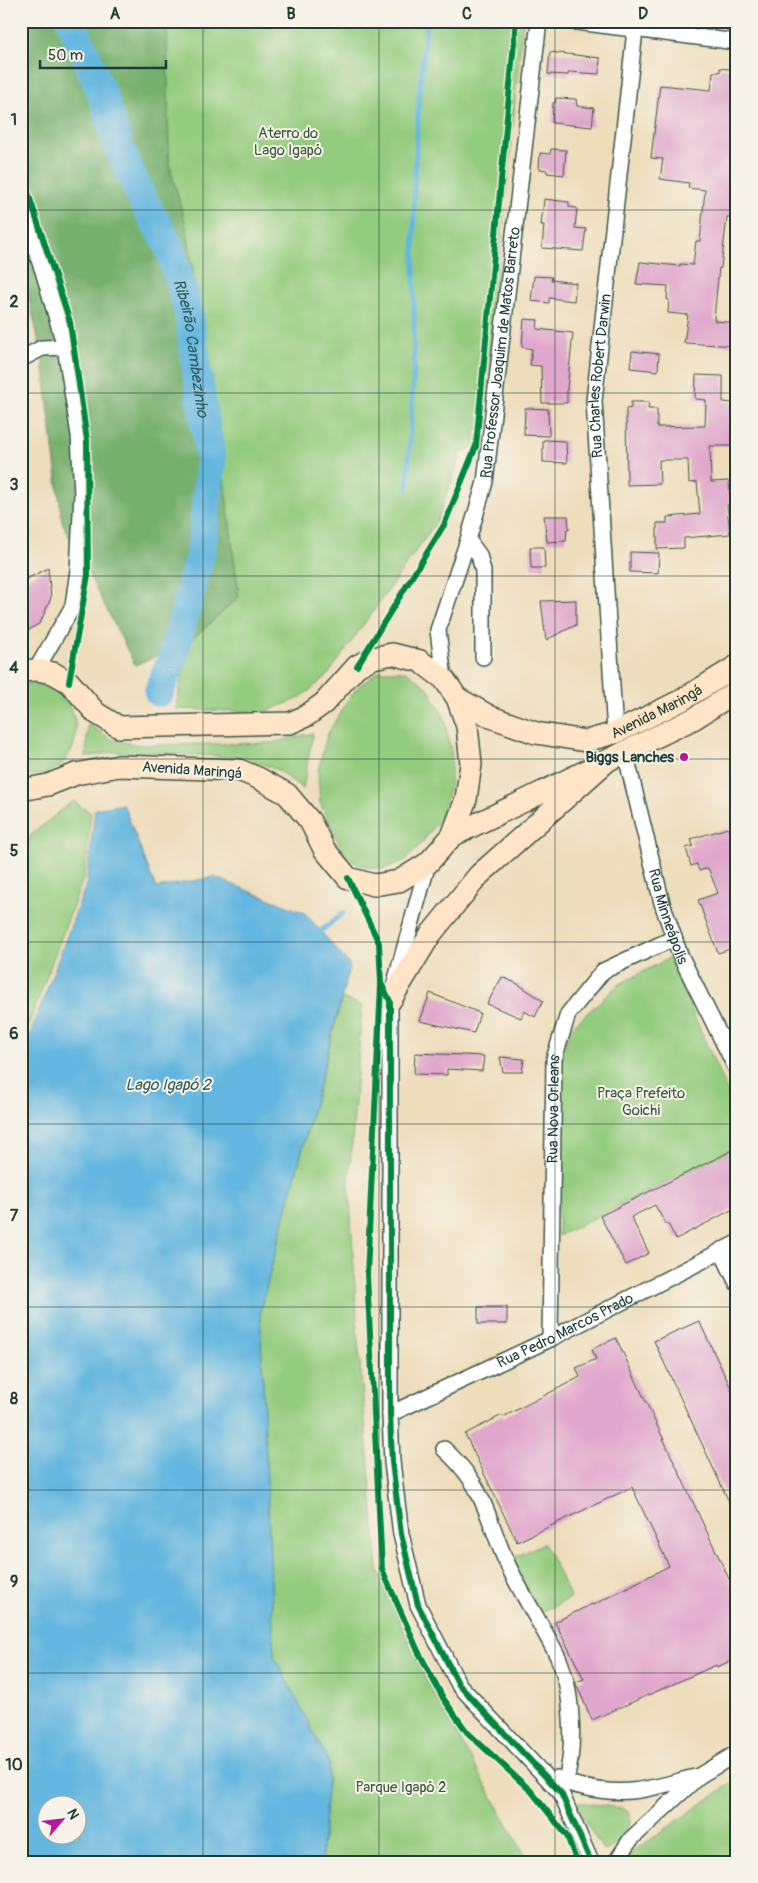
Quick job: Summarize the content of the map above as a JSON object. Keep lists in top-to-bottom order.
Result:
{
  "streets": {
    "main road": ["Avenida Maringá"],
    "street": [
      "Rua Professor Joaquim de Matos Barreto",
      "Rua Charles Robert Darwin",
      "Rua Minneápolis",
      "Rua Nova Orleans",
      "Rua Pedro Marcos Prado"
    ]
  },
  "crossings": [
    ["Rua Professor Joaquim de Matos Barreto", "Avenida Maringá"],
    ["Rua Charles Robert Darwin", "Avenida Maringá"],
    ["Avenida Maringá", "Rua Minneápolis"],
    ["Rua Minneápolis", "Rua Nova Orleans"],
    ["Rua Nova Orleans", "Rua Pedro Marcos Prado"]
  ],
  "water": ["Ribeirão Cambezinho", "Lago Igapó 2"],
  "parks": ["Aterro do Lago Igapó", "Praça Prefeito Goichi", "Parque Igapó 2"],
  "places": ["Biggs Lanches"],
  "scale_bar": "50 m",
  "north": "top right",
  "grid": {
    "columns": [
      "A",
      "B",
      "C",
      "D"
    ],
    "rows": [
      "1",
      "2",
      "3",
      "4",
      "5",
      "6",
      "7",
      "8",
      "9",
      "10"
    ]
  }
}
